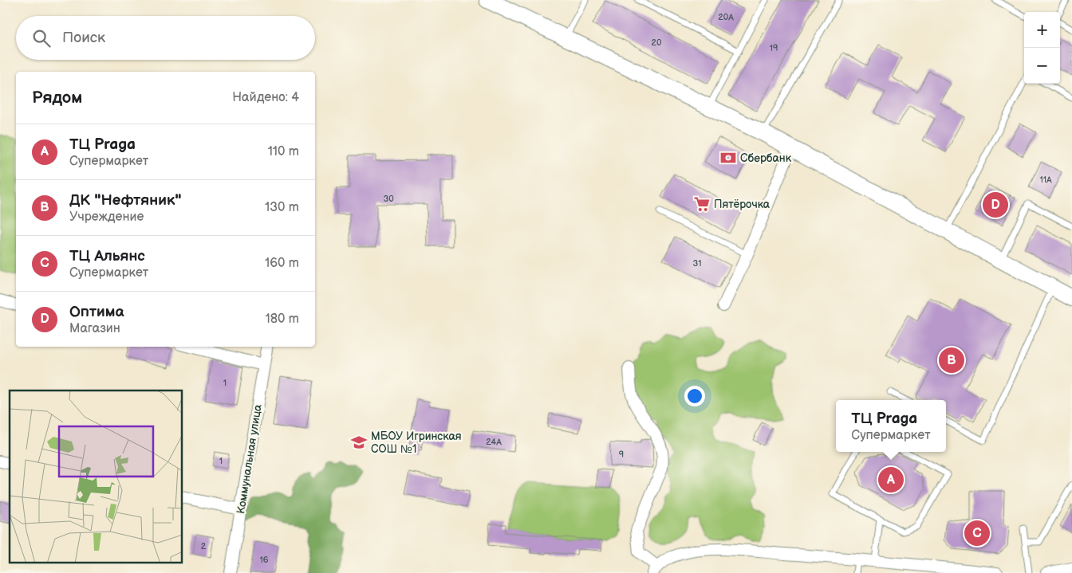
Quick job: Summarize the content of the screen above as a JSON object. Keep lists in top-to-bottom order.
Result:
{
  "streets": {
    "street": ["Коммунальная улица"]
  },
  "places": {
    "bank": ["Сбербанк"],
    "supermarket": ["Пятёрочка"],
    "school or university": ["МБОУ Игринская СОШ №1"]
  },
  "house_numbers": [
    "20А",
    "20",
    "19",
    "11А",
    "30",
    "31",
    "1",
    "24А",
    "9",
    "1",
    "2",
    "16"
  ],
  "page": {
    "map_buttons": ["+", "−"],
    "search": "Поиск",
    "heading": ["Рядом", "Найдено: 4"],
    "list": [
      {
        "mark": "A",
        "name": "ТЦ Praga",
        "note": "Супермаркет",
        "value": "110 m"
      },
      {
        "mark": "B",
        "name": "ДК \"Нефтяник\"",
        "note": "Учреждение",
        "value": "130 m"
      },
      {
        "mark": "C",
        "name": "ТЦ Альянс",
        "note": "Супермаркет",
        "value": "160 m"
      },
      {
        "mark": "D",
        "name": "Оптима",
        "note": "Магазин",
        "value": "180 m"
      }
    ],
    "pins": [
      "D",
      "B",
      "A",
      "C"
    ],
    "popup": ["ТЦ Praga", "Супермаркет"]
  }
}
